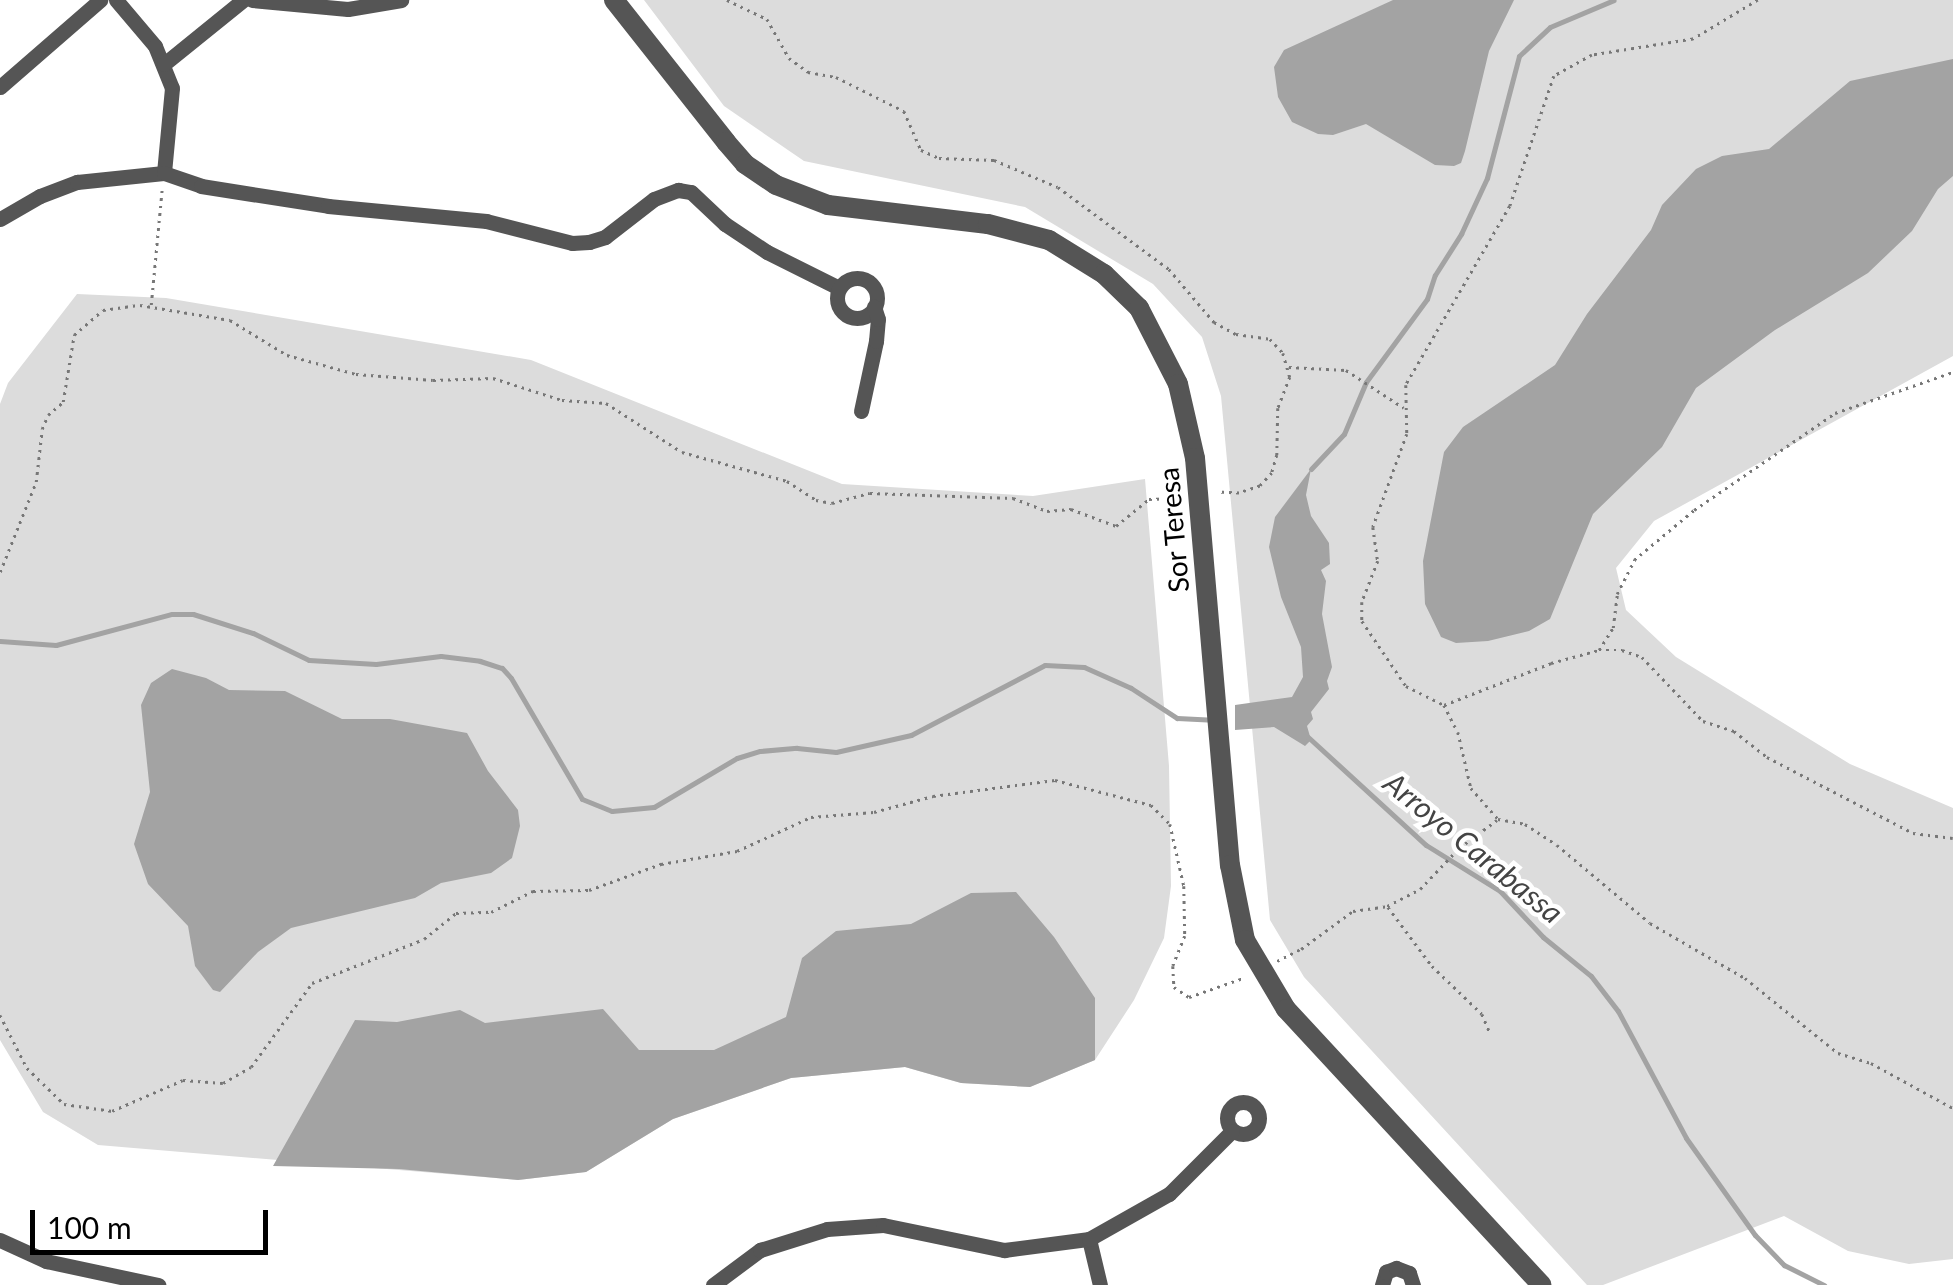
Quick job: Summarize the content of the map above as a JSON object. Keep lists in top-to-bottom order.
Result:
{
  "streets": {
    "street": ["Sor Teresa"]
  },
  "water": ["Arroyo Carabassa"],
  "scale_bar": "100 m"
}
